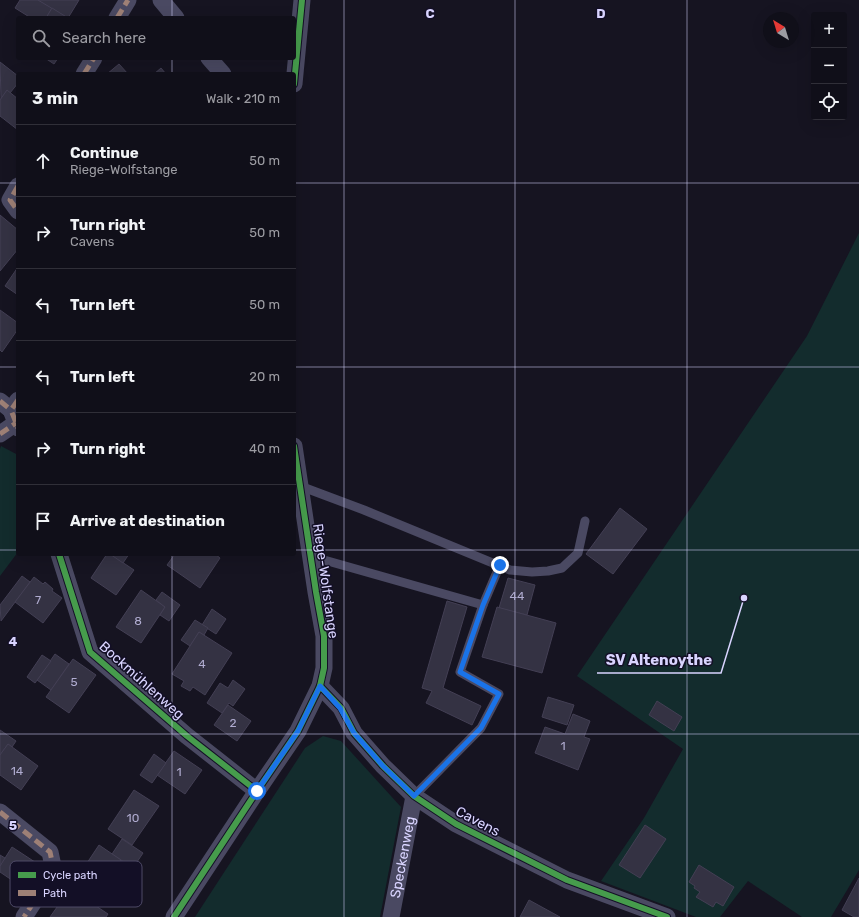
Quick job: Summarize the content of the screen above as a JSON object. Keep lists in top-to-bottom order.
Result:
{
  "streets": {
    "street": [
      "Riege-Wolfstange",
      "Bockmühlenweg",
      "Cavens",
      "Speckenweg"
    ]
  },
  "crossings": [
    ["Riege-Wolfstange", "Bockmühlenweg"],
    ["Riege-Wolfstange", "Cavens"],
    ["Cavens", "Speckenweg"]
  ],
  "places": ["SV Altenoythe"],
  "house_numbers": [
    "44",
    "7",
    "8",
    "4",
    "5",
    "2",
    "1",
    "14",
    "1",
    "10"
  ],
  "legend": ["Cycle path", "Path"],
  "north": "top left",
  "page": {
    "map_buttons": ["+", "−"],
    "search": "Search here",
    "heading": ["3 min", "Walk · 210 m"],
    "list": [
      ["Continue", "Riege-Wolfstange", "50 m"],
      ["Turn right", "Cavens", "50 m"],
      ["Turn left", "50 m"],
      ["Turn left", "20 m"],
      ["Turn right", "40 m"],
      "Arrive at destination"
    ]
  },
  "grid": {
    "columns": ["C", "D"],
    "rows": ["4", "5"]
  }
}
